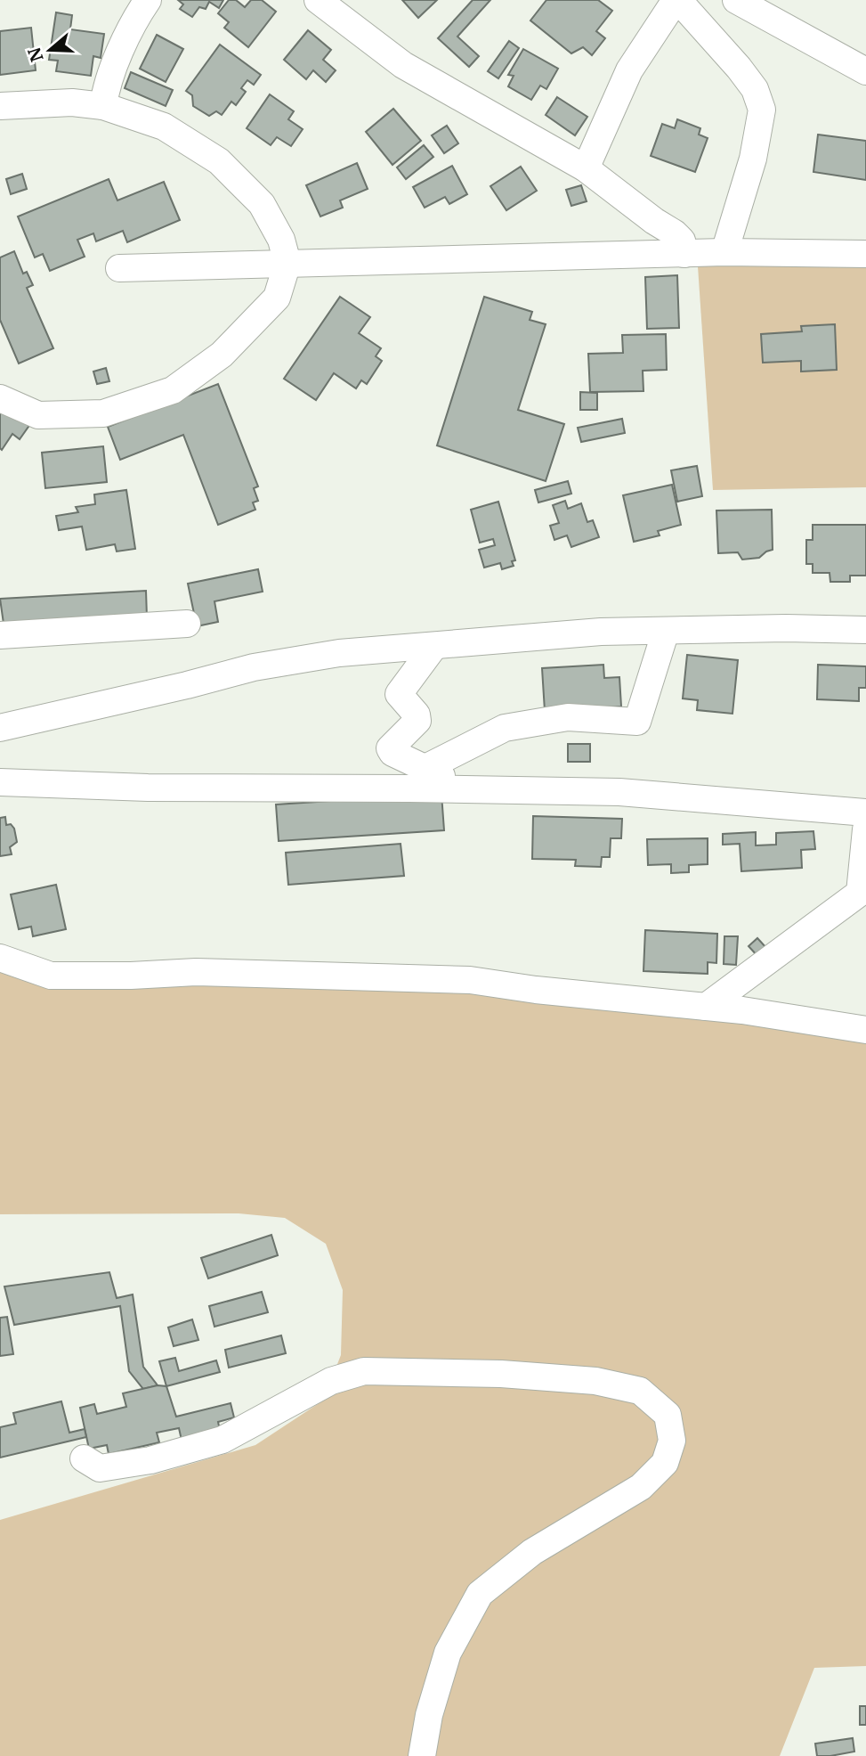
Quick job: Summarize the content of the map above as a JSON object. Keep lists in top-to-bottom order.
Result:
{
  "north": "left"
}
